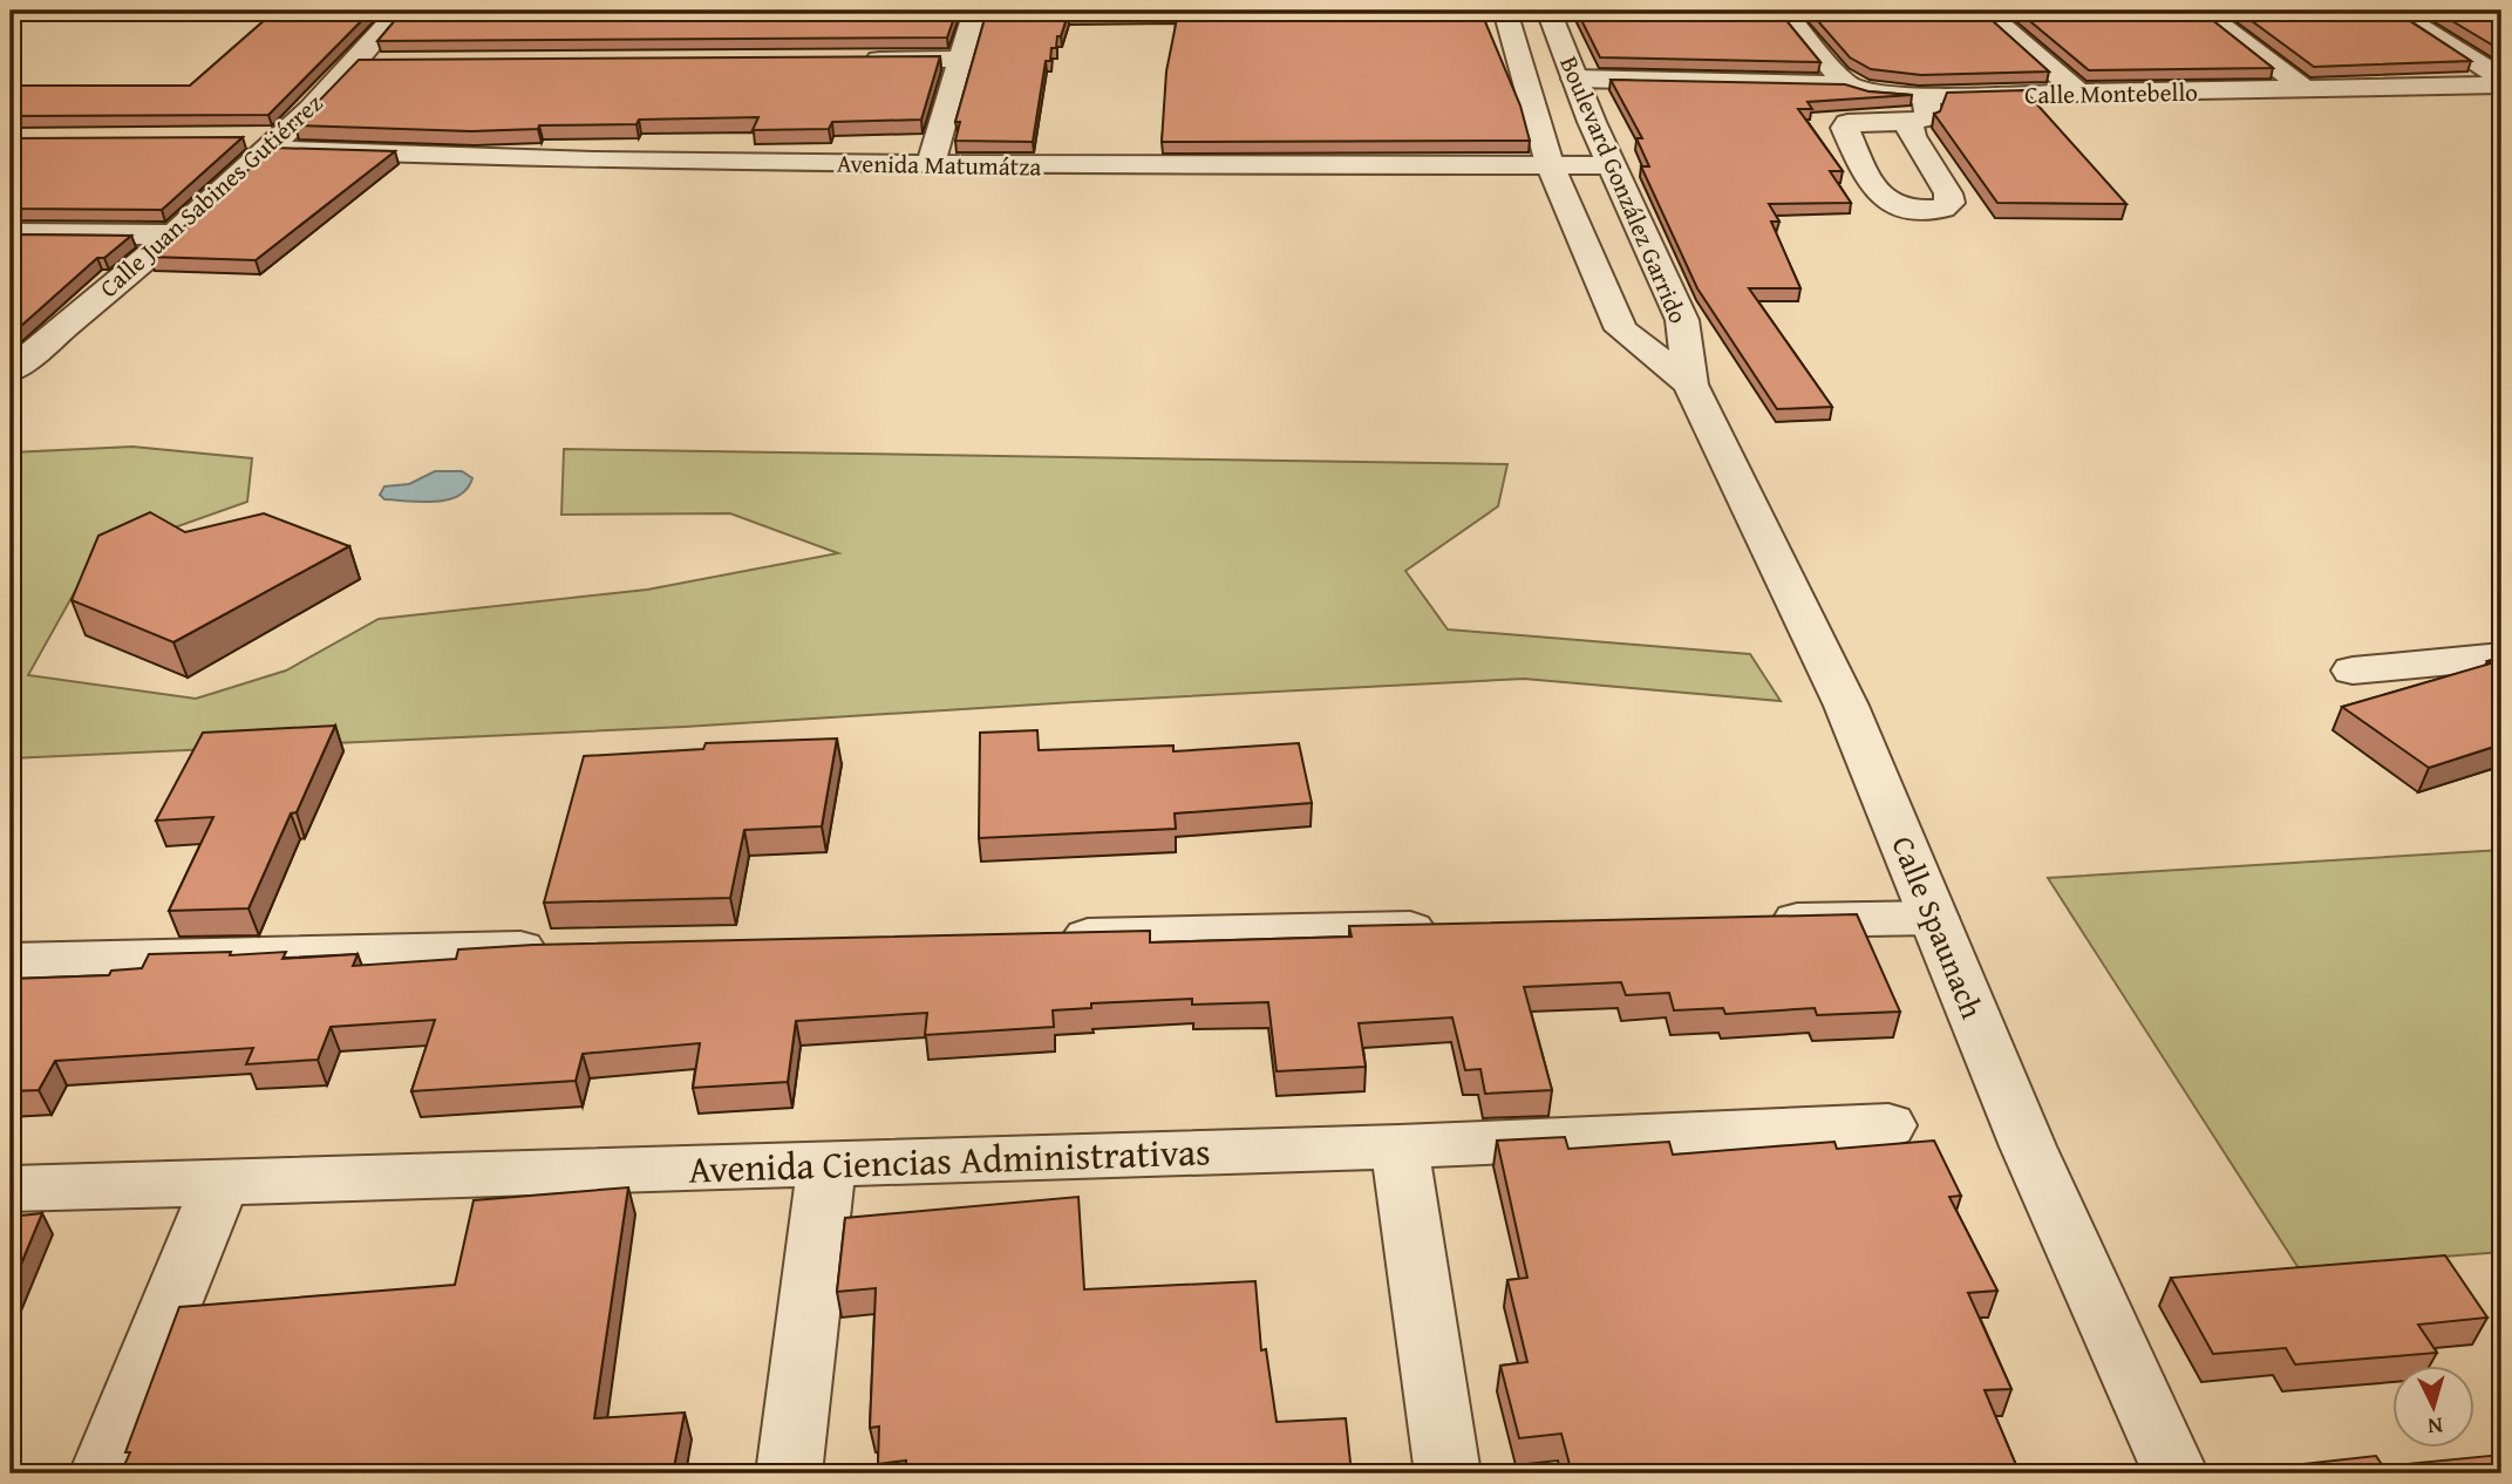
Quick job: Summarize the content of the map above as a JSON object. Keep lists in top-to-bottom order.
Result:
{
  "streets": {
    "street": [
      "Calle Montebello",
      "Avenida Matumátza",
      "Boulevard González Garrido",
      "Calle Juan Sabines Gutiérrez",
      "Calle Spaunach",
      "Avenida Ciencias Administrativas"
    ]
  },
  "crossings": [
    ["Calle Montebello", "Boulevard González Garrido"],
    ["Avenida Matumátza", "Boulevard González Garrido"],
    ["Avenida Matumátza", "Calle Juan Sabines Gutiérrez"],
    ["Boulevard González Garrido", "Calle Spaunach"]
  ],
  "north": "bottom"
}
